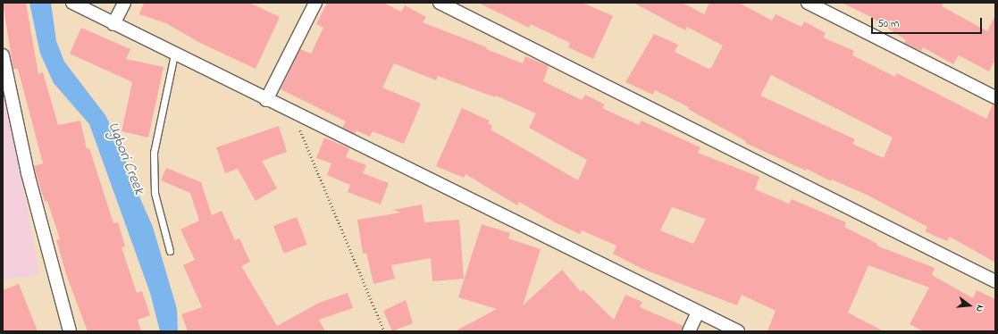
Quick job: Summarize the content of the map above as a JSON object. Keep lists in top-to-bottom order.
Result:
{
  "water": ["Ugbori Creek"],
  "scale_bar": "50 m",
  "north": "right"
}
